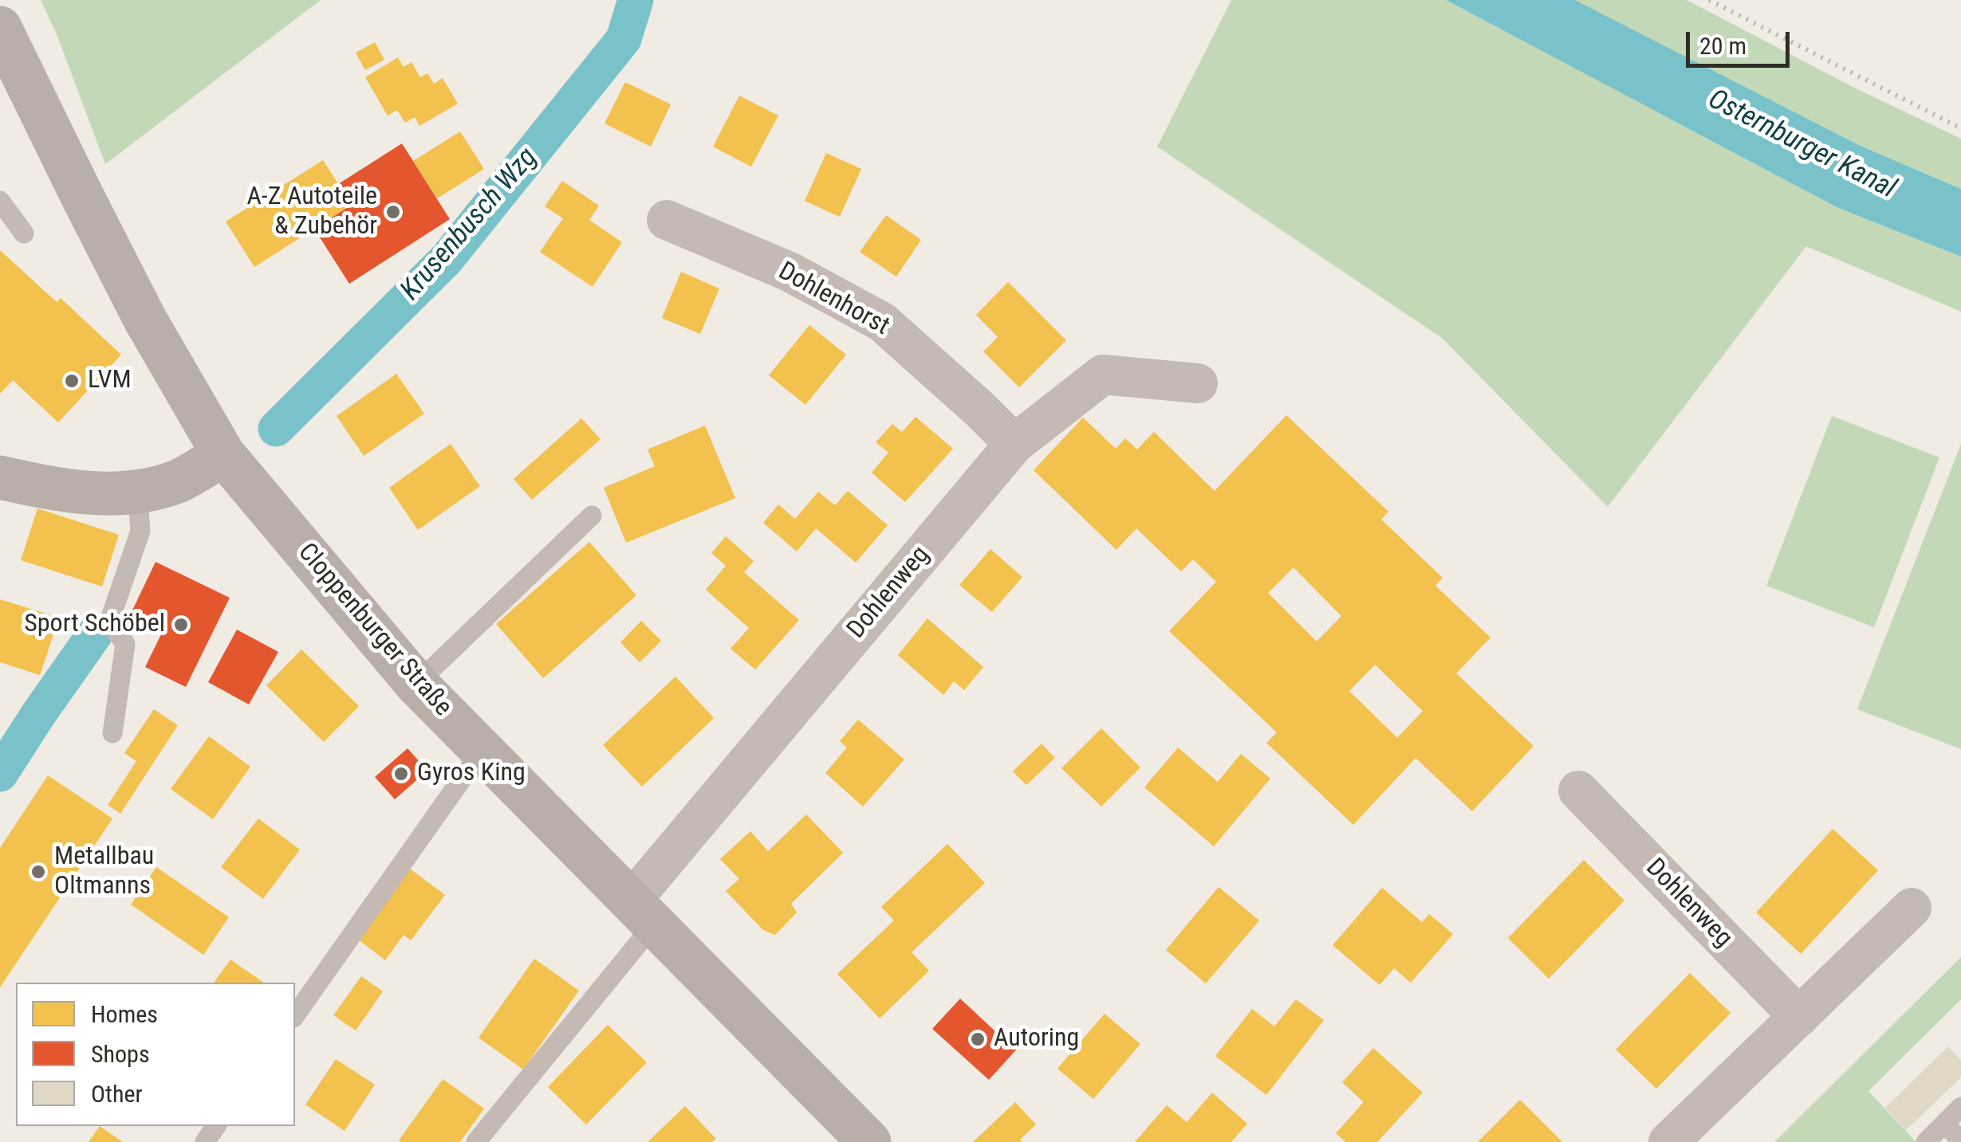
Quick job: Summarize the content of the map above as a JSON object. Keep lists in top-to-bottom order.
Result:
{
  "streets": {
    "main road": ["Cloppenburger Straße"],
    "street": ["Dohlenhorst", "Dohlenweg"]
  },
  "crossings": [
    ["Dohlenhorst", "Dohlenweg"],
    ["Dohlenweg", "Cloppenburger Straße"]
  ],
  "water": ["Osternburger Kanal", "Krusenbusch Wzg"],
  "places": [
    "A-Z Autoteile & Zubehör",
    "LVM",
    "Sport Schöbel",
    "Gyros King",
    "Metallbau Oltmanns",
    "Autoring"
  ],
  "legend": ["Homes", "Shops", "Other"],
  "scale_bar": "20 m"
}
